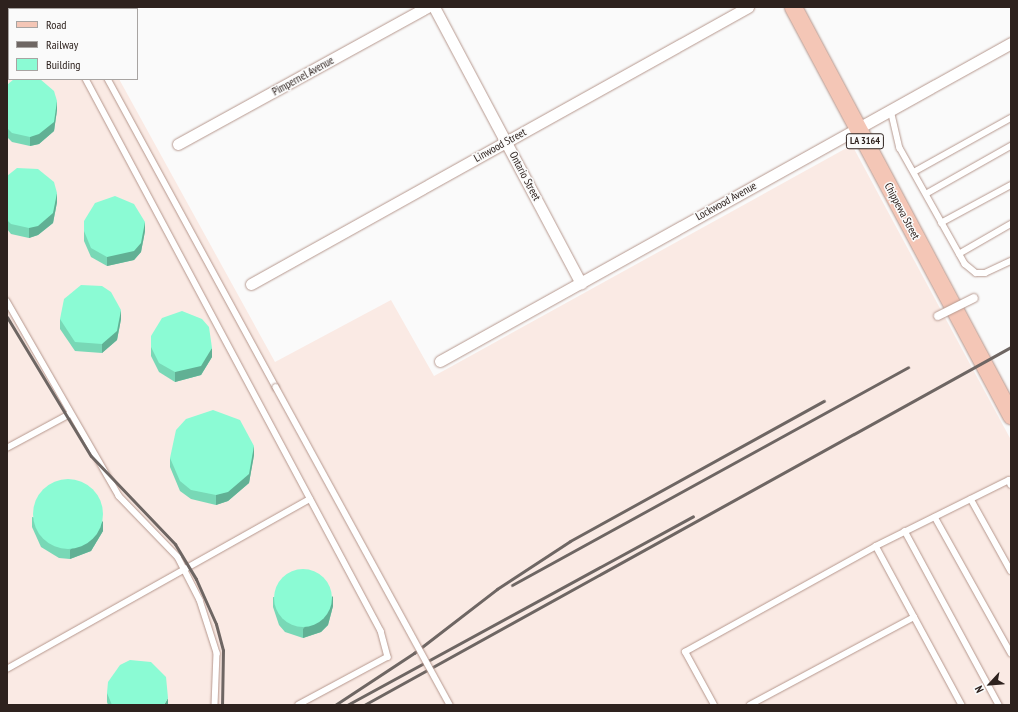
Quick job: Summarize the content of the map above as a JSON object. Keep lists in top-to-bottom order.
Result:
{
  "streets": {
    "main road": ["LA 3164", "Chippewa Street"],
    "street": [
      "Pimpernel Avenue",
      "Linwood Street",
      "Ontario Street",
      "Lockwood Avenue"
    ]
  },
  "crossings": [
    ["Linwood Street", "Ontario Street"],
    ["Ontario Street", "Lockwood Avenue"],
    ["Lockwood Avenue", "Chippewa Street"]
  ],
  "legend": ["Road", "Railway", "Building"],
  "north": "bottom left"
}
